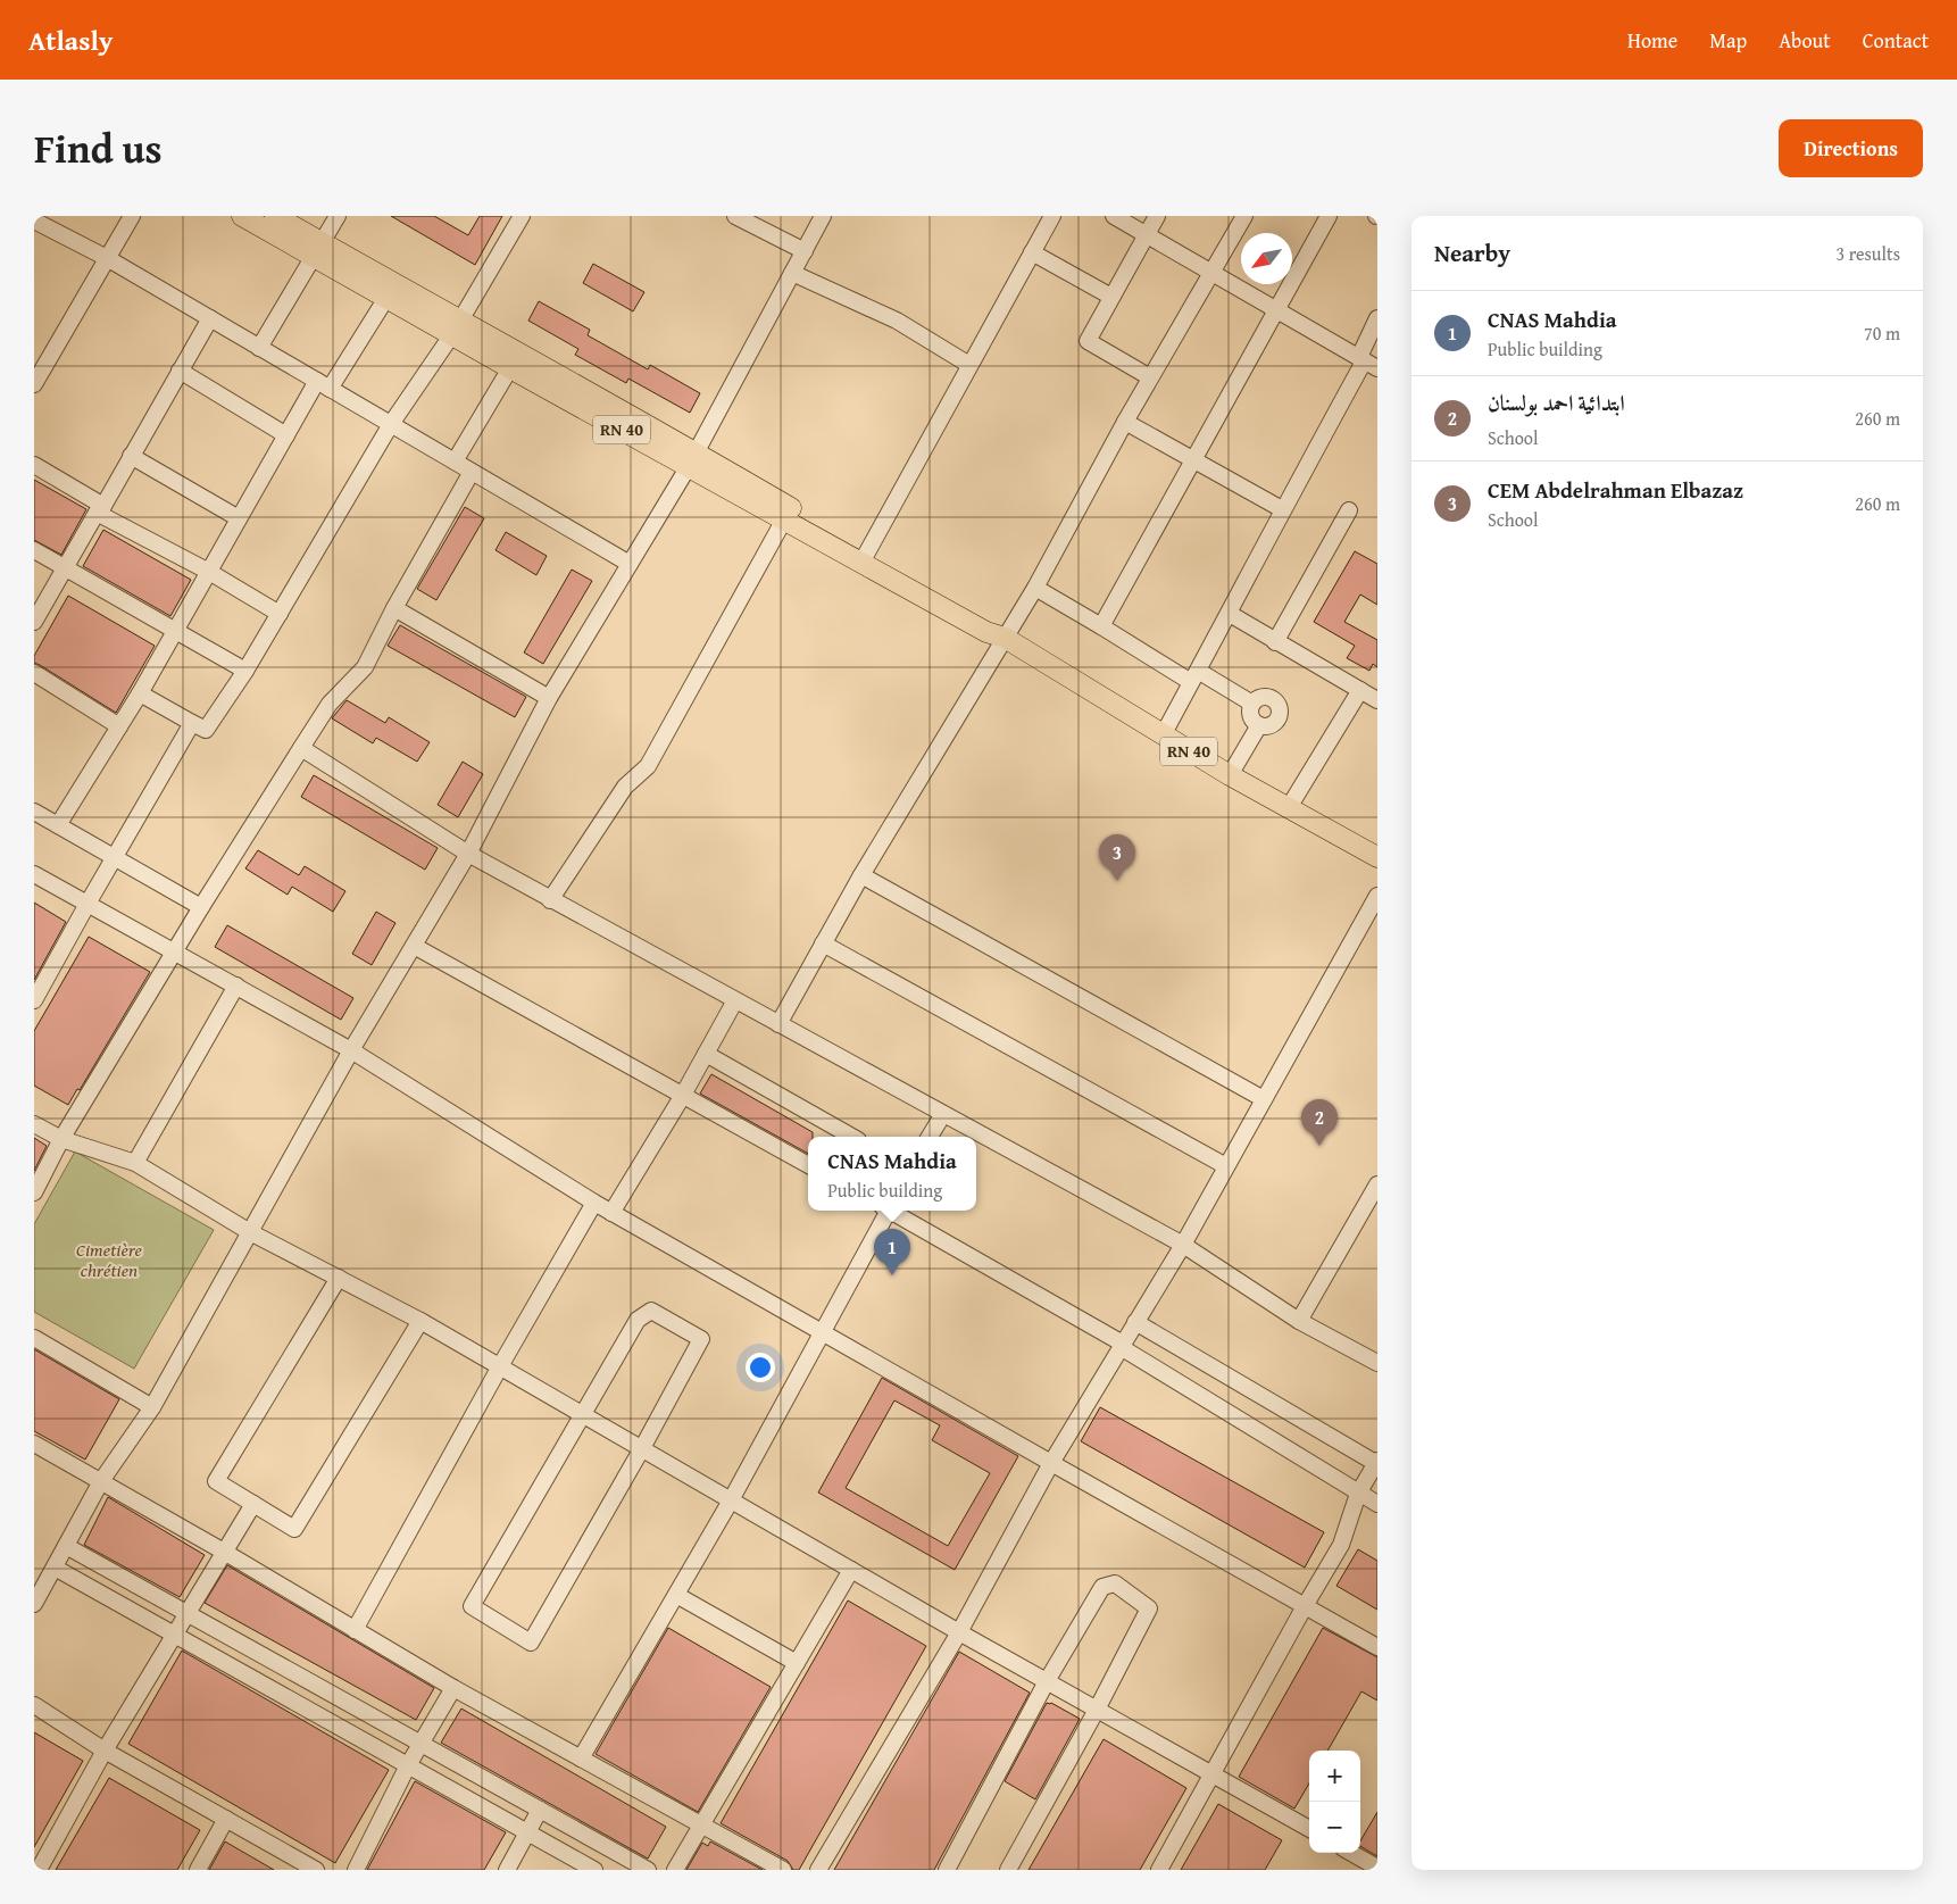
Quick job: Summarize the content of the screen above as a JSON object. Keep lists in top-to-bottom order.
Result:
{
  "streets": {
    "main road": ["RN 40"]
  },
  "parks": ["Cimetière chrétien"],
  "north": "bottom left",
  "page": {
    "header": "Atlasly",
    "nav": [
      "Home",
      "Map",
      "About",
      "Contact"
    ],
    "title": "Find us",
    "buttons": "Directions",
    "heading": ["Nearby", "3 results"],
    "list": [
      {
        "mark": "1",
        "name": "CNAS Mahdia",
        "note": "Public building",
        "value": "70 m"
      },
      {
        "mark": "2",
        "name": "ابتدائية احمد بولسنان",
        "note": "School",
        "value": "260 m"
      },
      {
        "mark": "3",
        "name": "CEM Abdelrahman Elbazaz",
        "note": "School",
        "value": "260 m"
      }
    ],
    "pins": ["3", "2", "1"],
    "popup": ["CNAS Mahdia", "Public building"],
    "map_buttons": ["+", "−"]
  }
}
